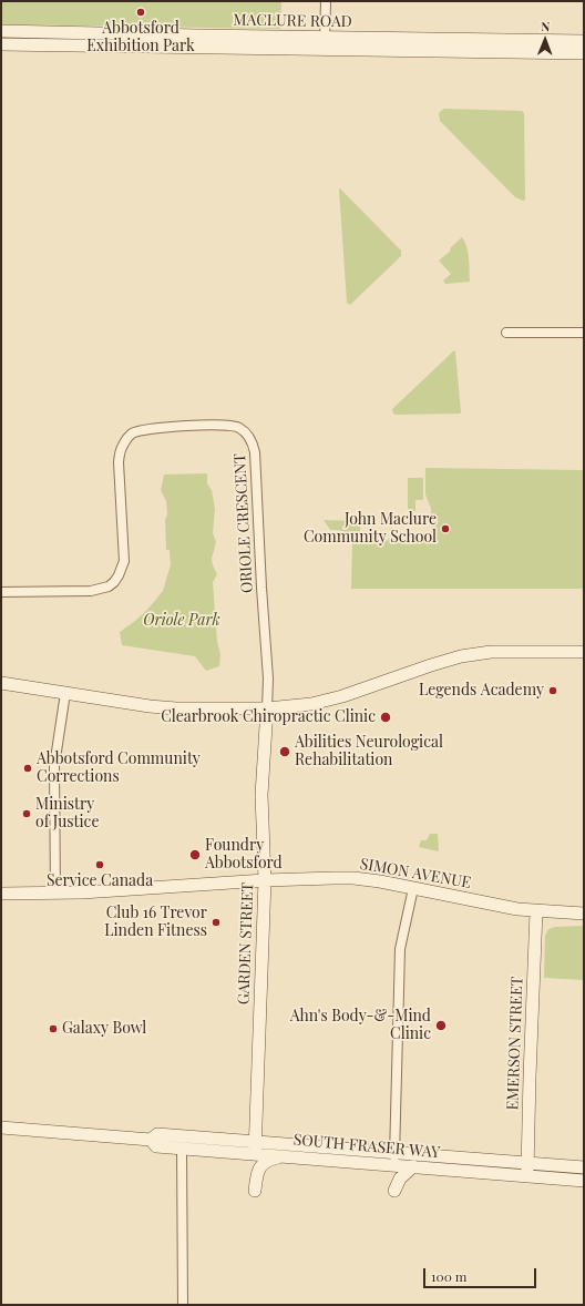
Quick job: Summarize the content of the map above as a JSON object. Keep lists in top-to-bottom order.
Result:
{
  "streets": {
    "main road": [
      "MACLURE ROAD",
      "SIMON AVENUE",
      "GARDEN STREET",
      "EMERSON STREET",
      "SOUTH FRASER WAY"
    ],
    "street": ["ORIOLE CRESCENT"]
  },
  "crossings": [
    ["ORIOLE CRESCENT", "GARDEN STREET"],
    ["SIMON AVENUE", "GARDEN STREET"],
    ["SIMON AVENUE", "EMERSON STREET"],
    ["GARDEN STREET", "SOUTH FRASER WAY"],
    ["EMERSON STREET", "SOUTH FRASER WAY"]
  ],
  "parks": ["Oriole Park"],
  "places": [
    "Abbotsford Exhibition Park",
    "John Maclure Community School",
    "Legends Academy",
    "Clearbrook Chiropractic Clinic",
    "Abilities Neurological Rehabilitation",
    "Abbotsford Community Corrections",
    "Ministry of Justice",
    "Foundry Abbotsford",
    "Service Canada",
    "Club 16 Trevor Linden Fitness",
    "Ahn's Body-&-Mind Clinic",
    "Galaxy Bowl"
  ],
  "scale_bar": "100 m",
  "north": "top"
}
